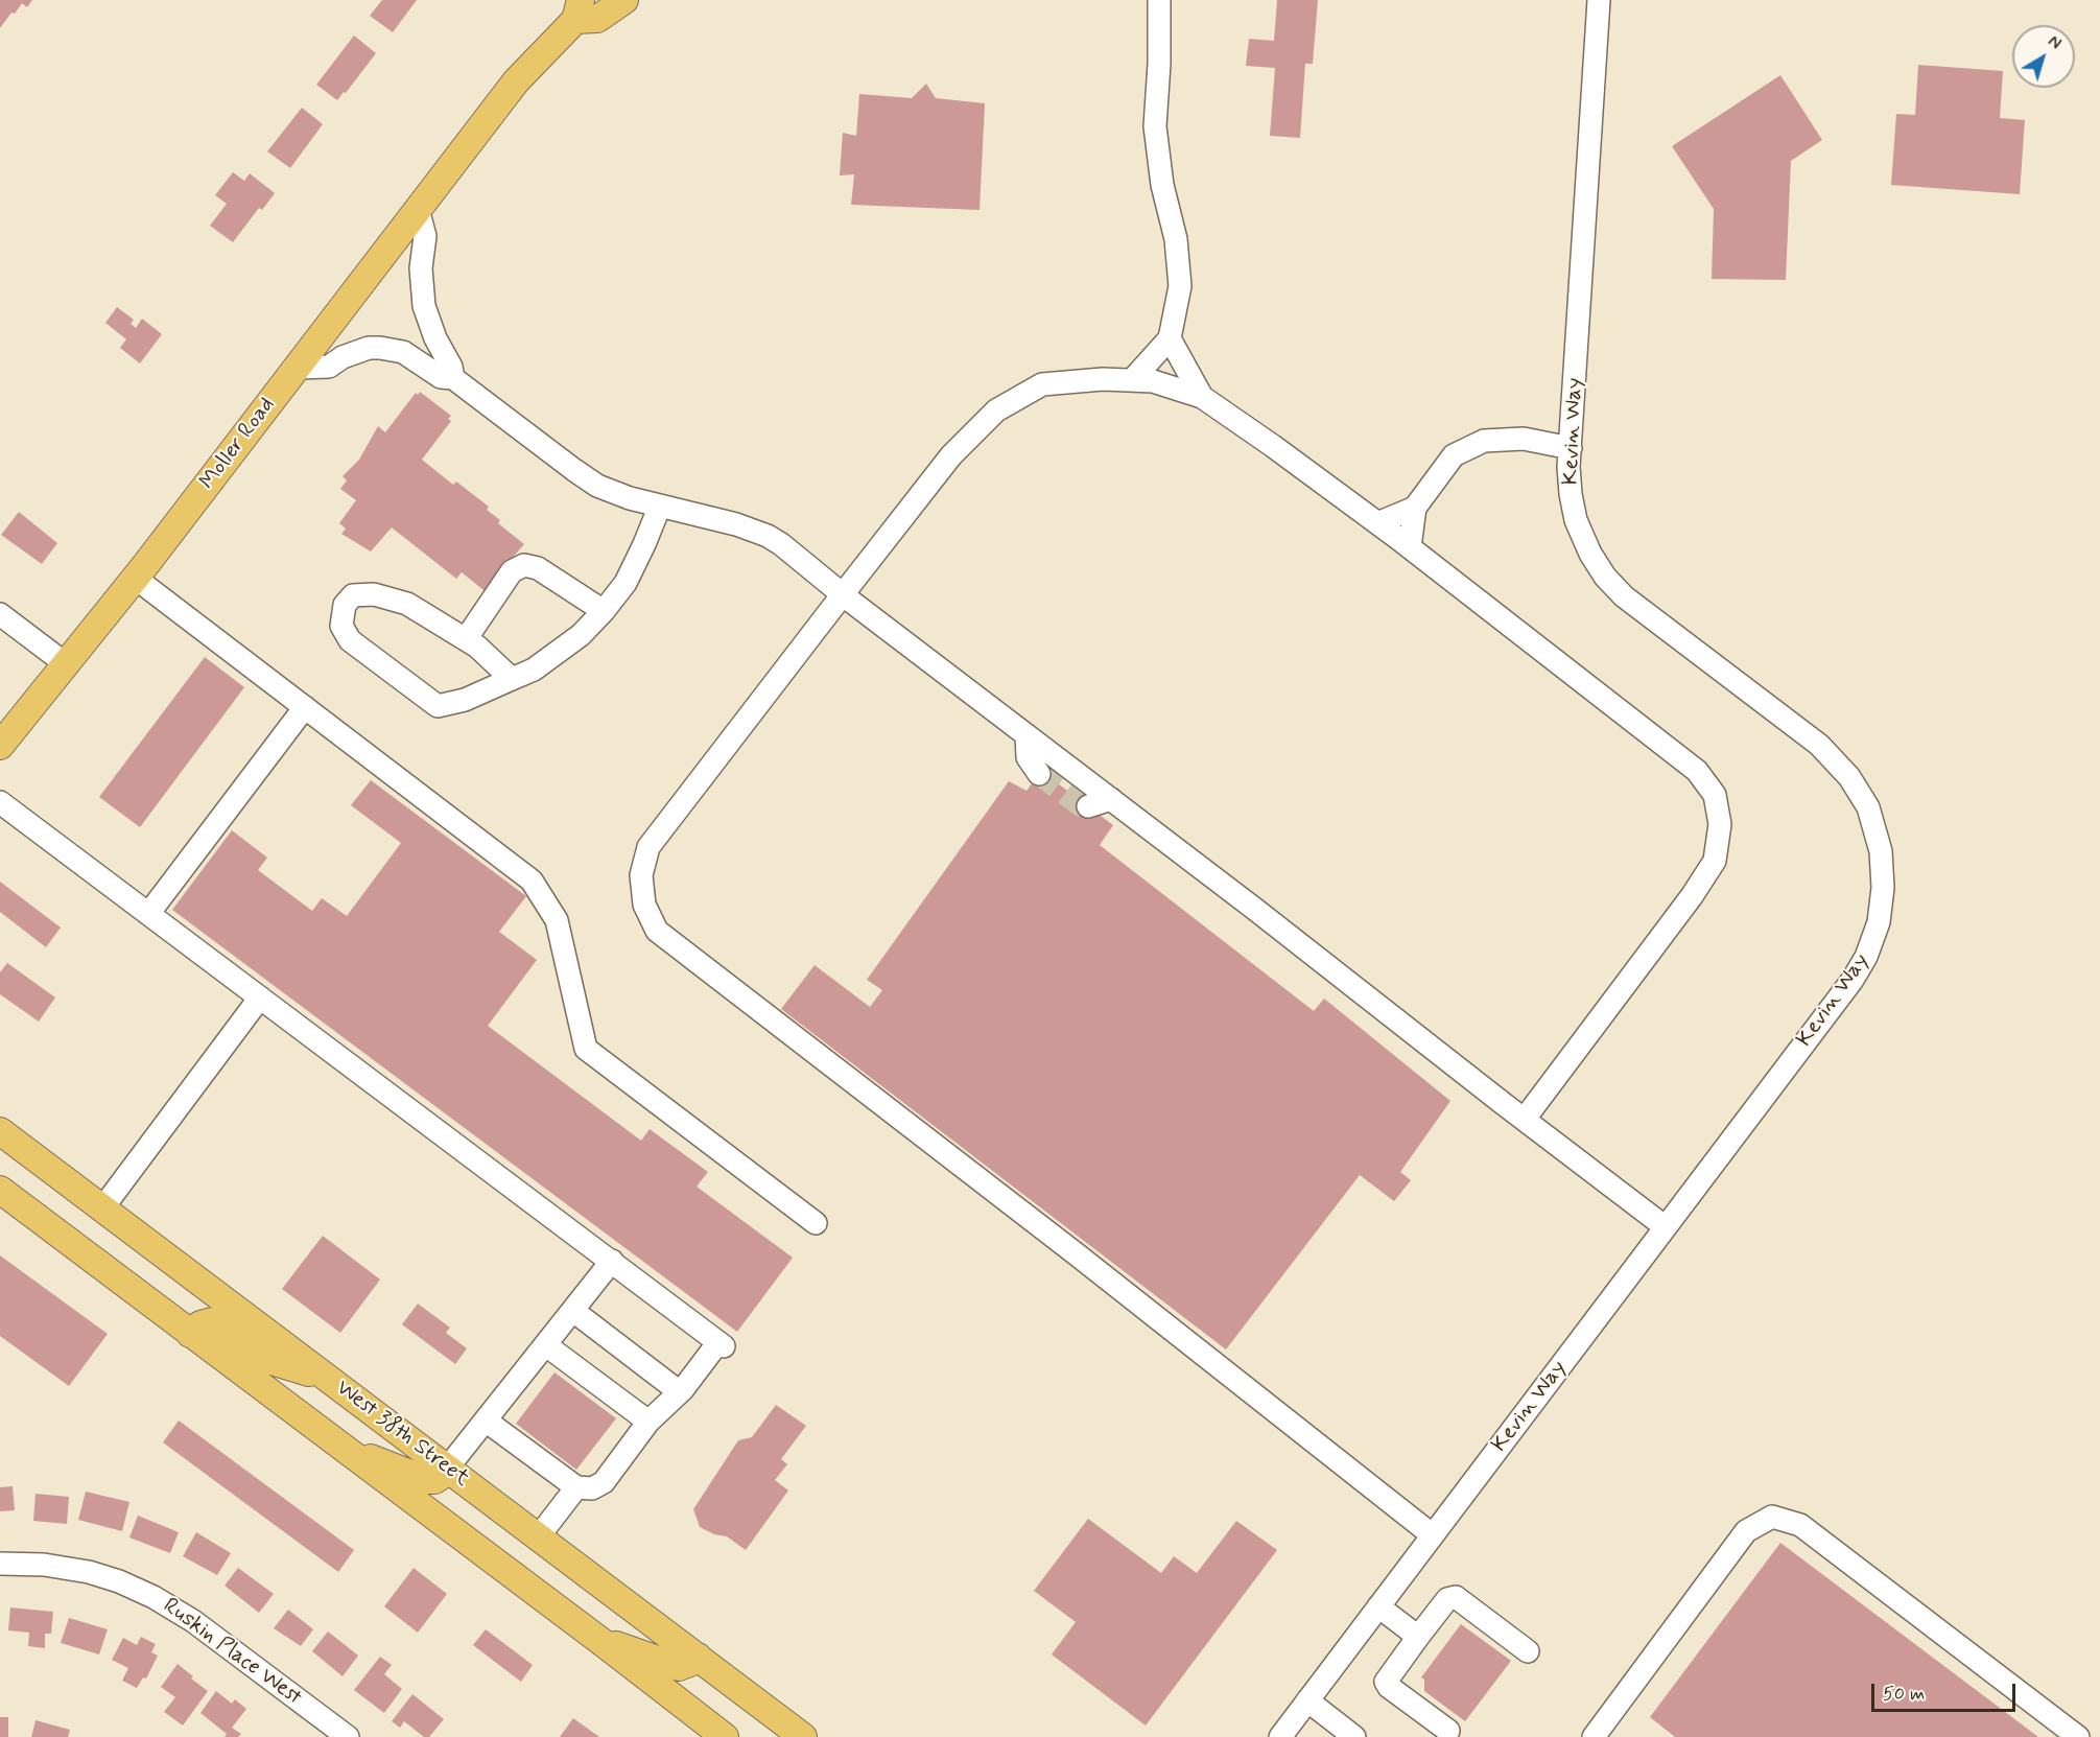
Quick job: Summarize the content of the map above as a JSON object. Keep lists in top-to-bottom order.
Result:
{
  "streets": {
    "main road": ["Moller Road", "West 38th Street"],
    "street": ["Kevin Way", "Ruskin Place West"]
  },
  "scale_bar": "50 m",
  "north": "top right"
}
